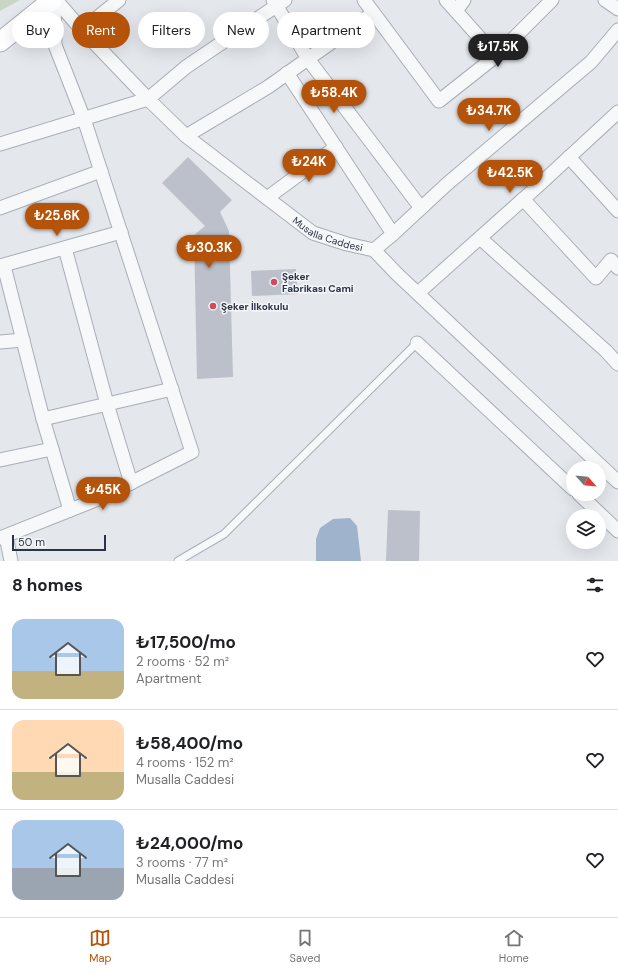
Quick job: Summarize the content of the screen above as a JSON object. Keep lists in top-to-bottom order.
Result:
{
  "streets": {
    "street": ["Musalla Caddesi"]
  },
  "places": ["Şeker Fabrikası Cami", "Şeker İlkokulu"],
  "scale_bar": "50 m",
  "north": "bottom right",
  "page": {
    "chip": [
      "Buy",
      "Rent",
      "Filters",
      "New",
      "Apartment"
    ],
    "price": [
      "₺17.5K",
      "₺58.4K",
      "₺34.7K",
      "₺24K",
      "₺42.5K",
      "₺25.6K",
      "₺30.3K",
      "₺45K"
    ],
    "scale": "50 m",
    "heading": "8 homes",
    "list": [
      {
        "name": "₺17,500/mo",
        "note": "2 rooms · 52 m² · Apartment"
      },
      {
        "name": "₺58,400/mo",
        "note": "4 rooms · 152 m² · Musalla Caddesi"
      },
      {
        "name": "₺24,000/mo",
        "note": "3 rooms · 77 m² · Musalla Caddesi"
      }
    ],
    "tabs": ["Map", "Saved", "Home"]
  }
}
